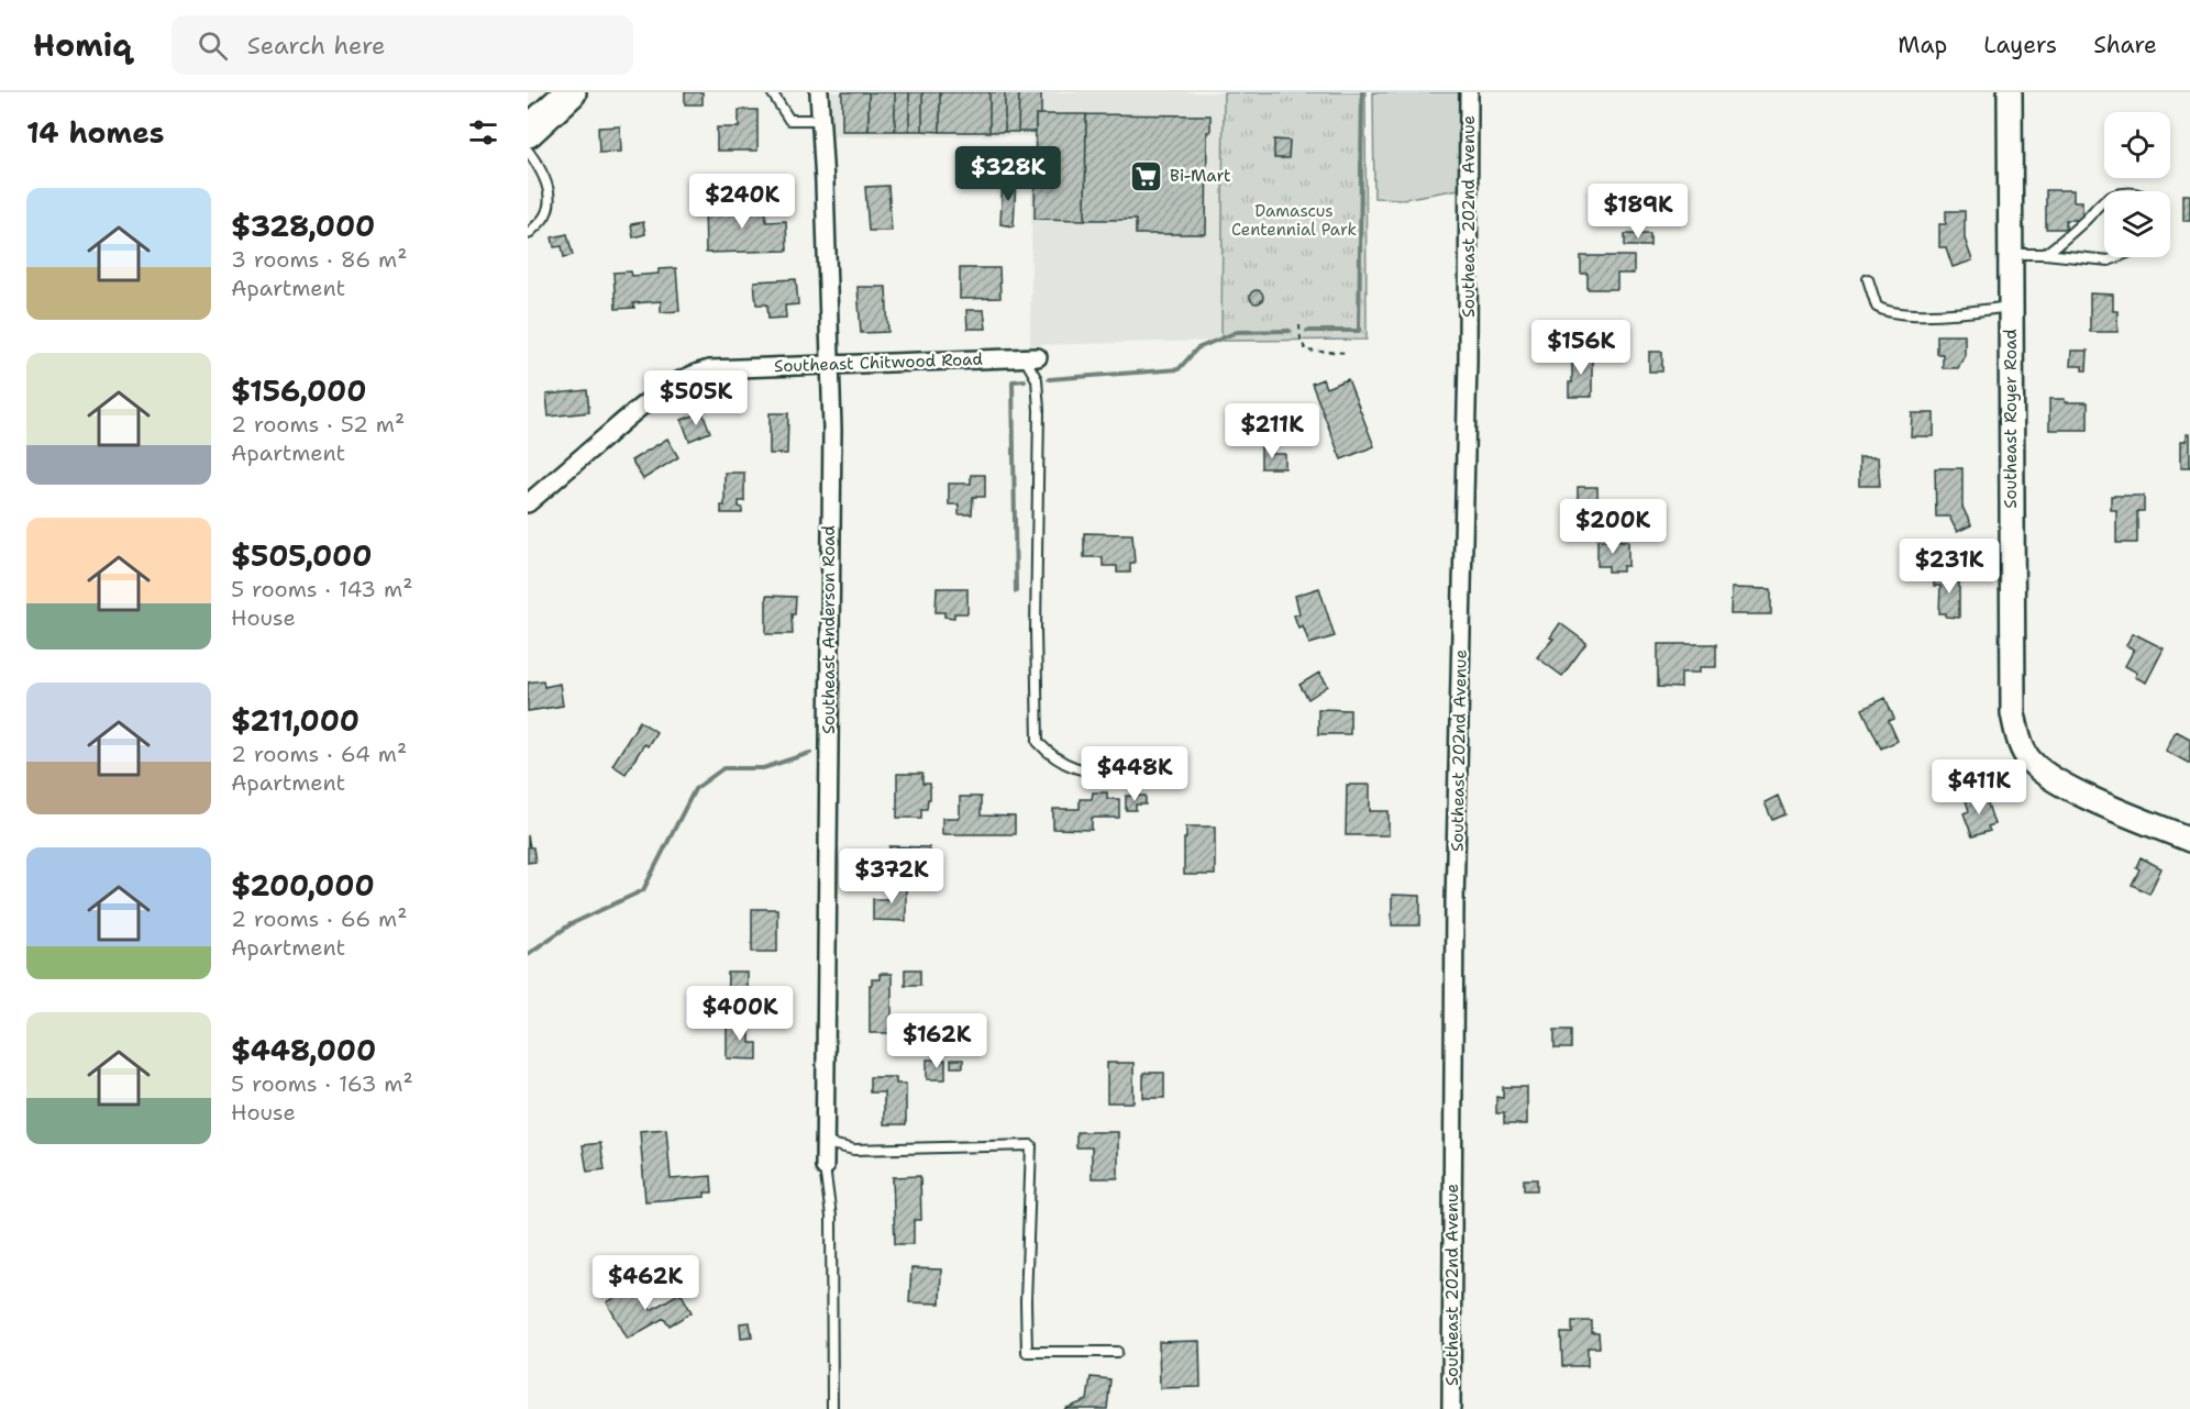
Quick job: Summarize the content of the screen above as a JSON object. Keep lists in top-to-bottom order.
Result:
{
  "streets": {
    "street": [
      "Southeast 202nd Avenue",
      "Southeast Chitwood Road",
      "Southeast Royer Road",
      "Southeast Anderson Road"
    ]
  },
  "crossings": [
    ["Southeast Chitwood Road", "Southeast Anderson Road"]
  ],
  "parks": ["Damascus Centennial Park"],
  "places": {
    "supermarket": ["Bi-Mart"]
  },
  "page": {
    "header": "Homiq",
    "search": "Search here",
    "nav": ["Map", "Layers", "Share"],
    "heading": "14 homes",
    "price": [
      "$328K",
      "$240K",
      "$189K",
      "$156K",
      "$505K",
      "$211K",
      "$200K",
      "$231K",
      "$448K",
      "$411K",
      "$372K",
      "$400K",
      "$162K",
      "$462K"
    ],
    "list": [
      {
        "name": "$328,000",
        "note": "3 rooms · 86 m² · Apartment"
      },
      {
        "name": "$156,000",
        "note": "2 rooms · 52 m² · Apartment"
      },
      {
        "name": "$505,000",
        "note": "5 rooms · 143 m² · House"
      },
      {
        "name": "$211,000",
        "note": "2 rooms · 64 m² · Apartment"
      },
      {
        "name": "$200,000",
        "note": "2 rooms · 66 m² · Apartment"
      },
      {
        "name": "$448,000",
        "note": "5 rooms · 163 m² · House"
      }
    ]
  }
}
